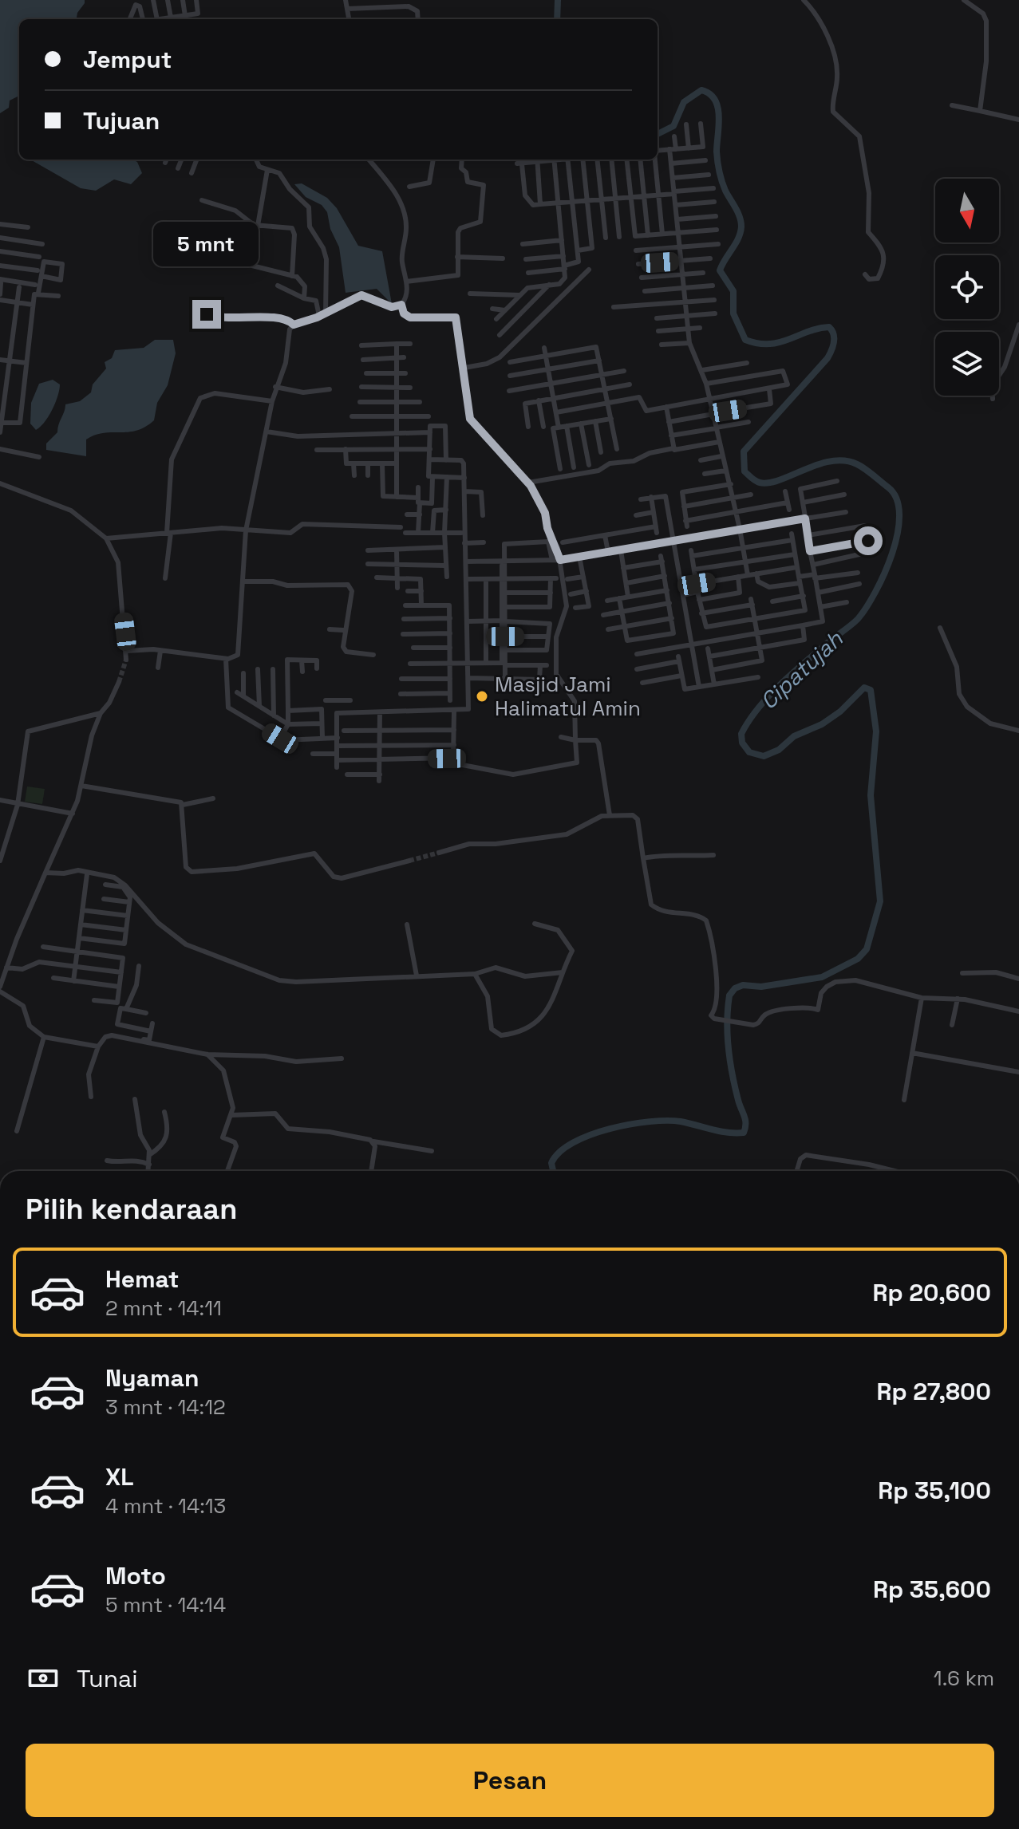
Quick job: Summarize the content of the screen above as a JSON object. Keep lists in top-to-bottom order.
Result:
{
  "water": ["Cipatujah"],
  "places": ["Masjid Jami Halimatul Amin"],
  "north": "bottom",
  "page": {
    "banner": ["Jemput", "Tujuan"],
    "bubble": "5 mnt",
    "heading": "Pilih kendaraan",
    "list": [
      {
        "name": "Hemat",
        "note": "2 mnt · 14:11",
        "value": "Rp 20,600"
      },
      {
        "name": "Nyaman",
        "note": "3 mnt · 14:12",
        "value": "Rp 27,800"
      },
      {
        "name": "XL",
        "note": "4 mnt · 14:13",
        "value": "Rp 35,100"
      },
      {
        "name": "Moto",
        "note": "5 mnt · 14:14",
        "value": "Rp 35,600"
      }
    ],
    "pay": ["Tunai", "1.6 km"],
    "buttons": "Pesan"
  }
}
